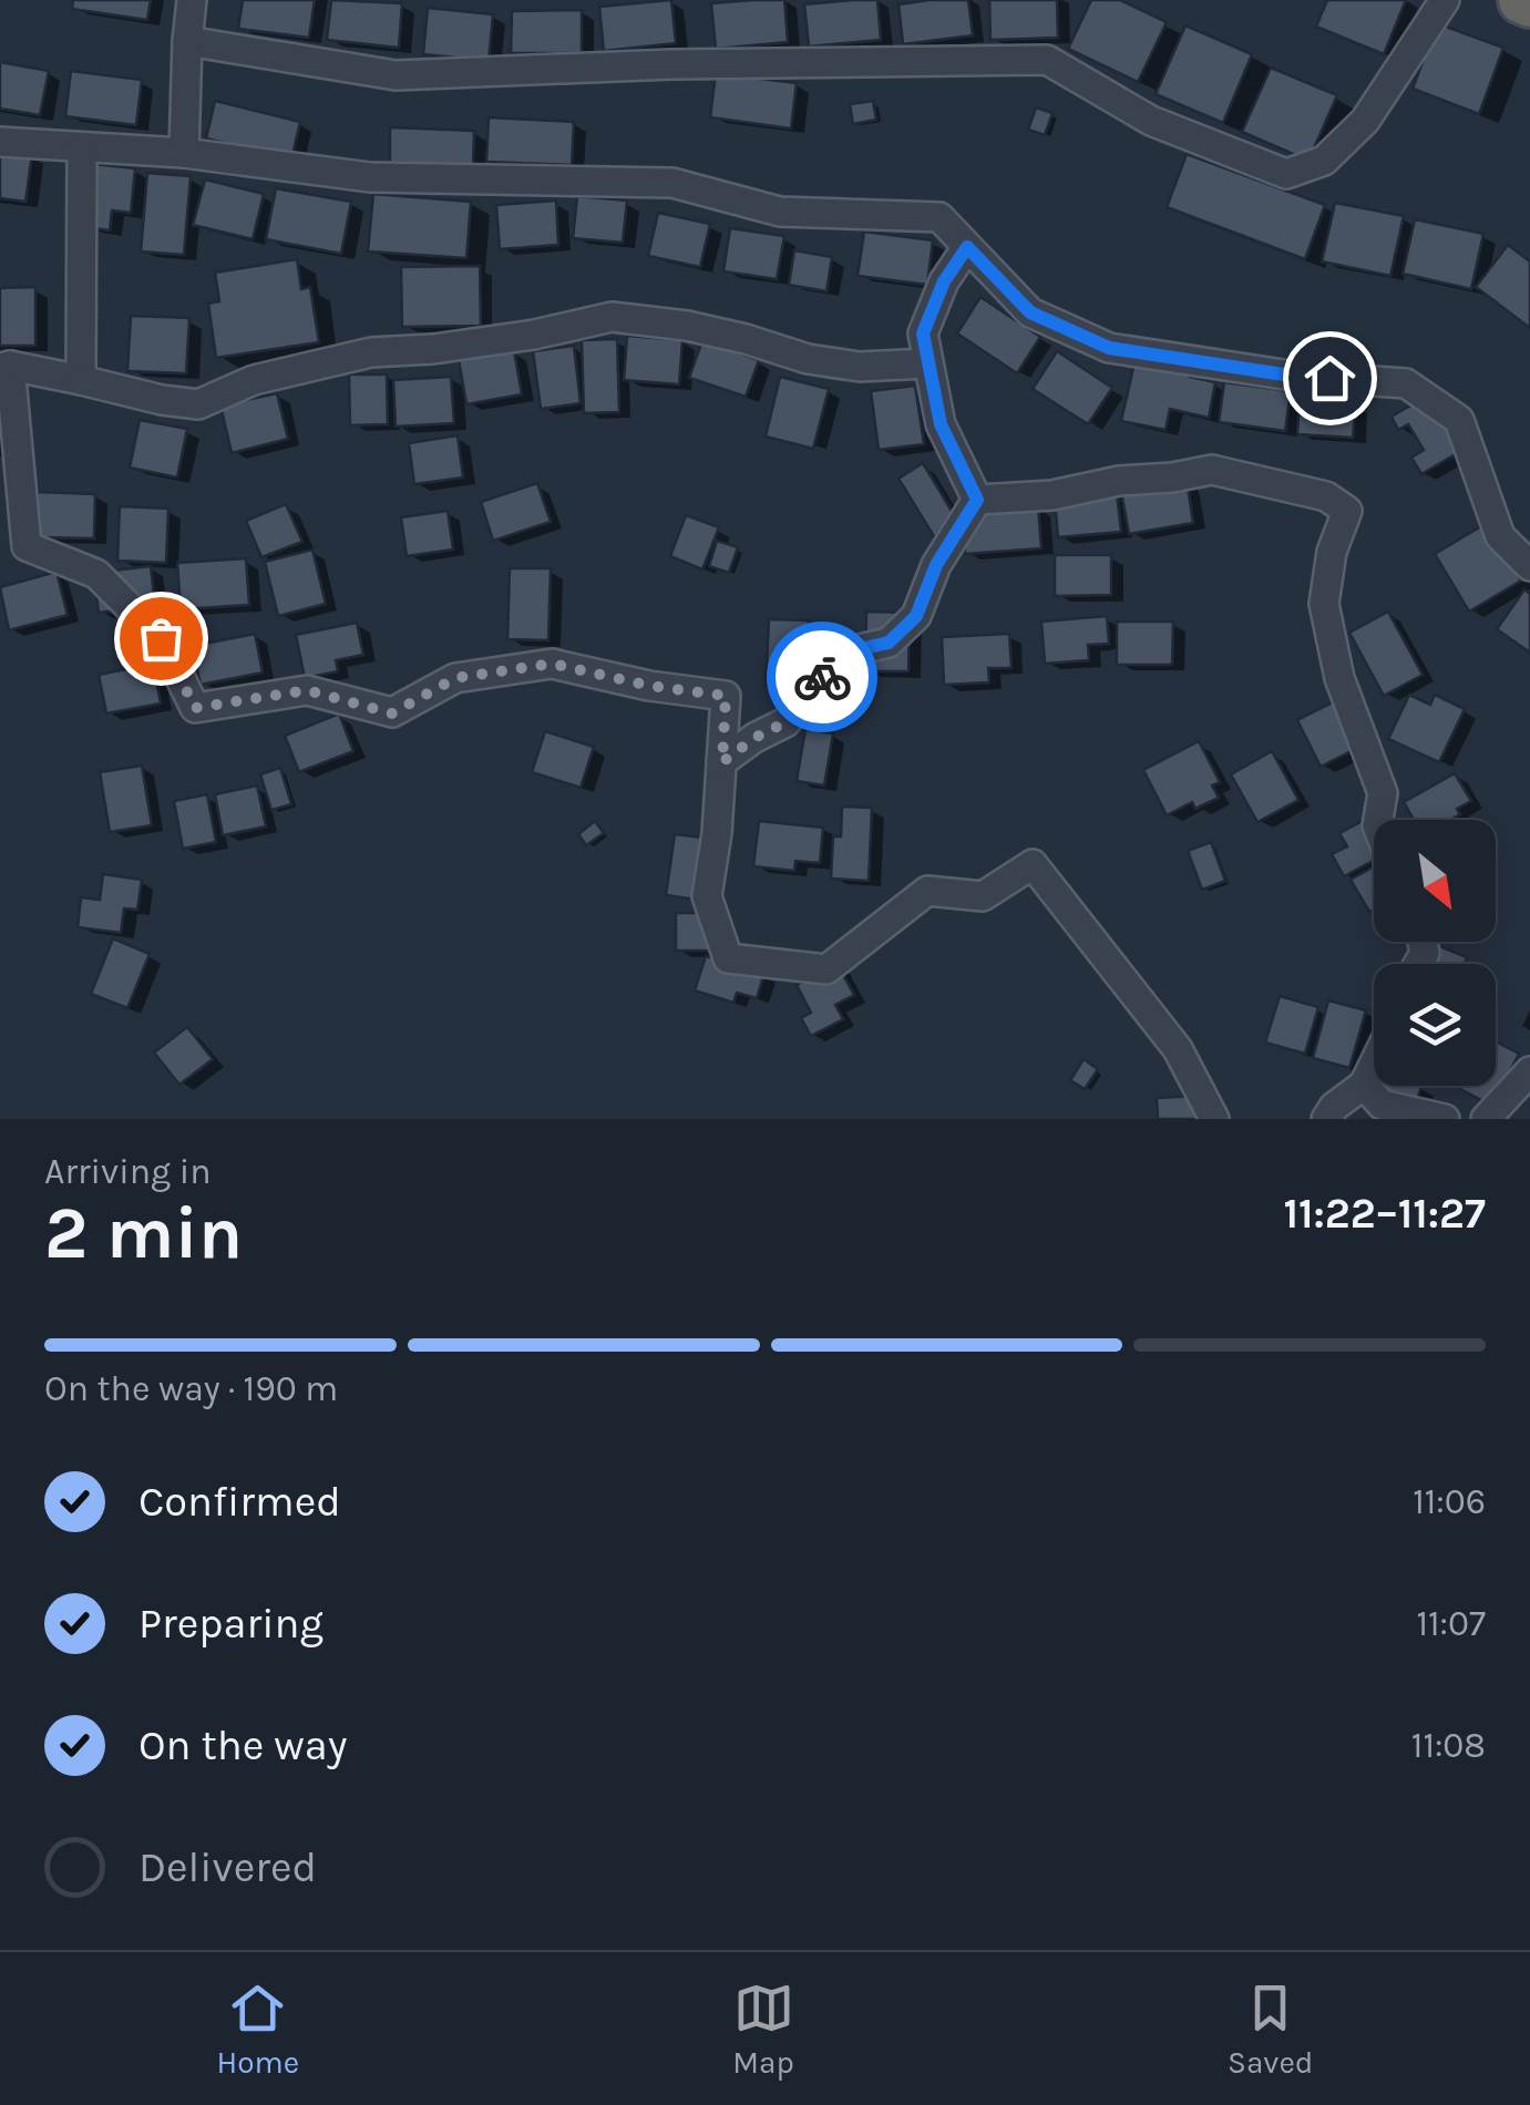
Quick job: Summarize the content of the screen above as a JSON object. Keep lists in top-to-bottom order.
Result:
{
  "north": "bottom right",
  "page": {
    "heading": ["2 min", "Arriving in", "11:22–11:27"],
    "bar": "On the way · 190 m",
    "list": [
      ["Confirmed", "11:06"],
      ["Preparing", "11:07"],
      ["On the way", "11:08"],
      "Delivered"
    ],
    "tabs": ["Home", "Map", "Saved"]
  }
}
